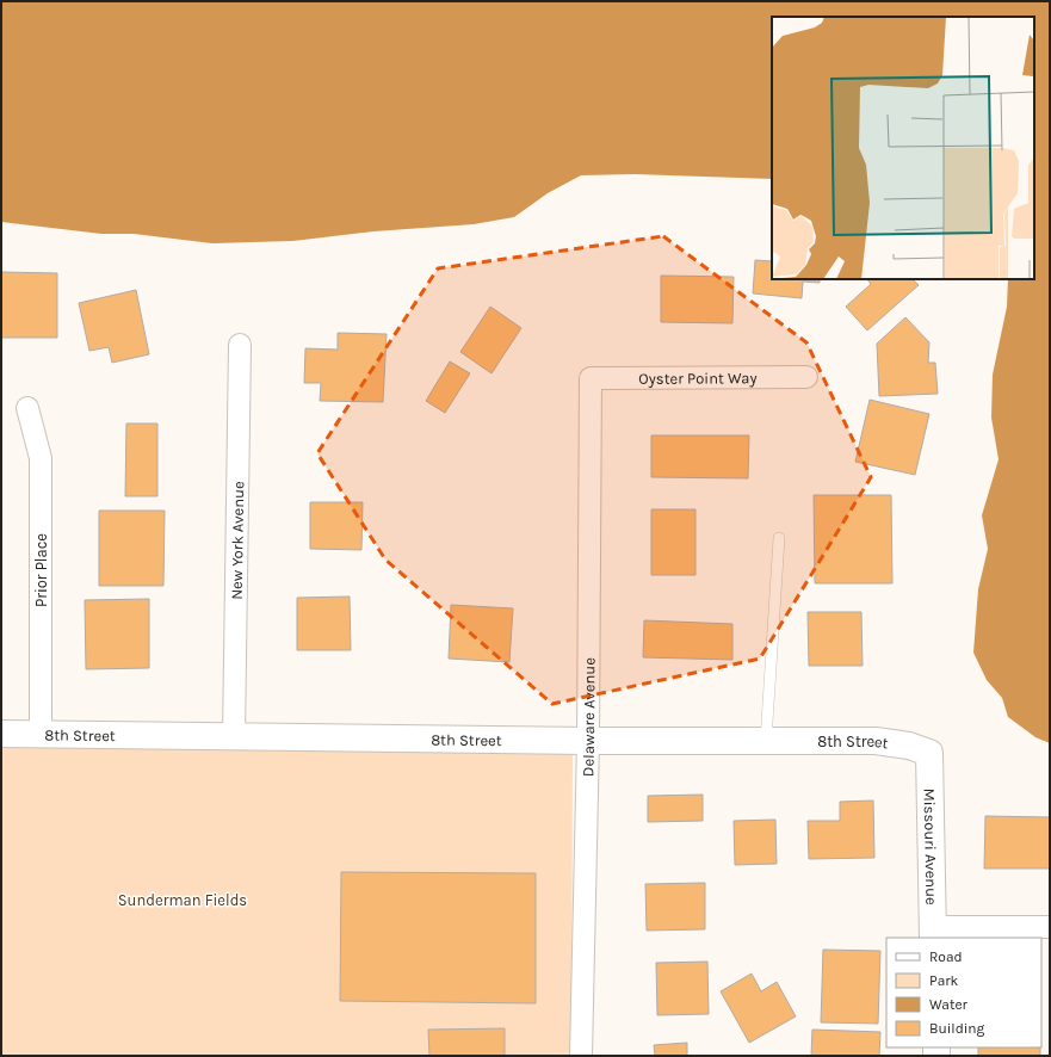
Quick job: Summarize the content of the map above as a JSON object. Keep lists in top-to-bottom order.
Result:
{
  "streets": {
    "street": [
      "Oyster Point Way",
      "New York Avenue",
      "Prior Place",
      "Delaware Avenue",
      "8th Street",
      "Missouri Avenue"
    ]
  },
  "crossings": [
    ["Oyster Point Way", "Delaware Avenue"],
    ["New York Avenue", "8th Street"],
    ["Prior Place", "8th Street"],
    ["Delaware Avenue", "8th Street"],
    ["8th Street", "Missouri Avenue"]
  ],
  "parks": ["Sunderman Fields"],
  "legend": [
    "Road",
    "Park",
    "Water",
    "Building"
  ]
}
